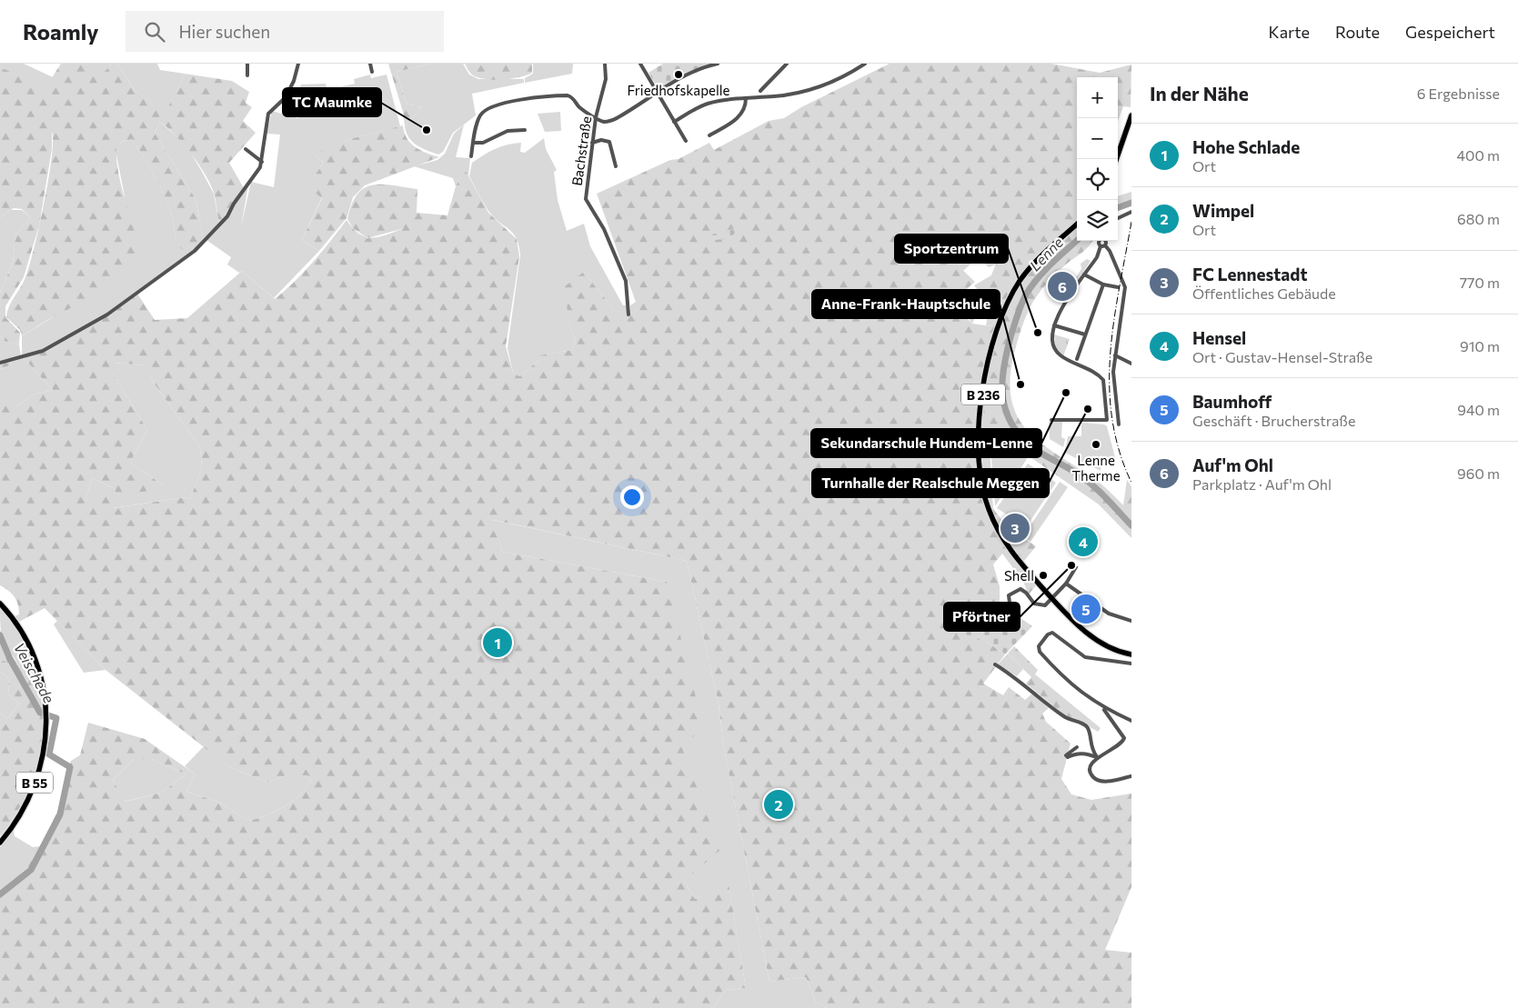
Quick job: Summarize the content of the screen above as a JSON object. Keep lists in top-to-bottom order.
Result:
{
  "streets": {
    "main road": ["B 236", "B 55"],
    "street": ["Bachstraße"]
  },
  "water": ["Lenne", "Veischede"],
  "places": [
    "Friedhofskapelle",
    "TC Maumke",
    "Sportzentrum",
    "Anne-Frank-Hauptschule",
    "Sekundarschule Hundem-Lenne",
    "Turnhalle der Realschule Meggen",
    "Lenne Therme",
    "Pförtner",
    "Shell"
  ],
  "page": {
    "header": "Roamly",
    "search": "Hier suchen",
    "nav": ["Karte", "Route", "Gespeichert"],
    "heading": ["In der Nähe", "6 Ergebnisse"],
    "map_buttons": ["+", "−"],
    "list": [
      {
        "mark": "1",
        "name": "Hohe Schlade",
        "note": "Ort",
        "value": "400 m"
      },
      {
        "mark": "2",
        "name": "Wimpel",
        "note": "Ort",
        "value": "680 m"
      },
      {
        "mark": "3",
        "name": "FC Lennestadt",
        "note": "Öffentliches Gebäude",
        "value": "770 m"
      },
      {
        "mark": "4",
        "name": "Hensel",
        "note": "Ort · Gustav-Hensel-Straße",
        "value": "910 m"
      },
      {
        "mark": "5",
        "name": "Baumhoff",
        "note": "Geschäft · Brucherstraße",
        "value": "940 m"
      },
      {
        "mark": "6",
        "name": "Auf'm Ohl",
        "note": "Parkplatz · Auf'm Ohl",
        "value": "960 m"
      }
    ],
    "pins": [
      "6",
      "3",
      "4",
      "5",
      "1",
      "2"
    ]
  }
}
